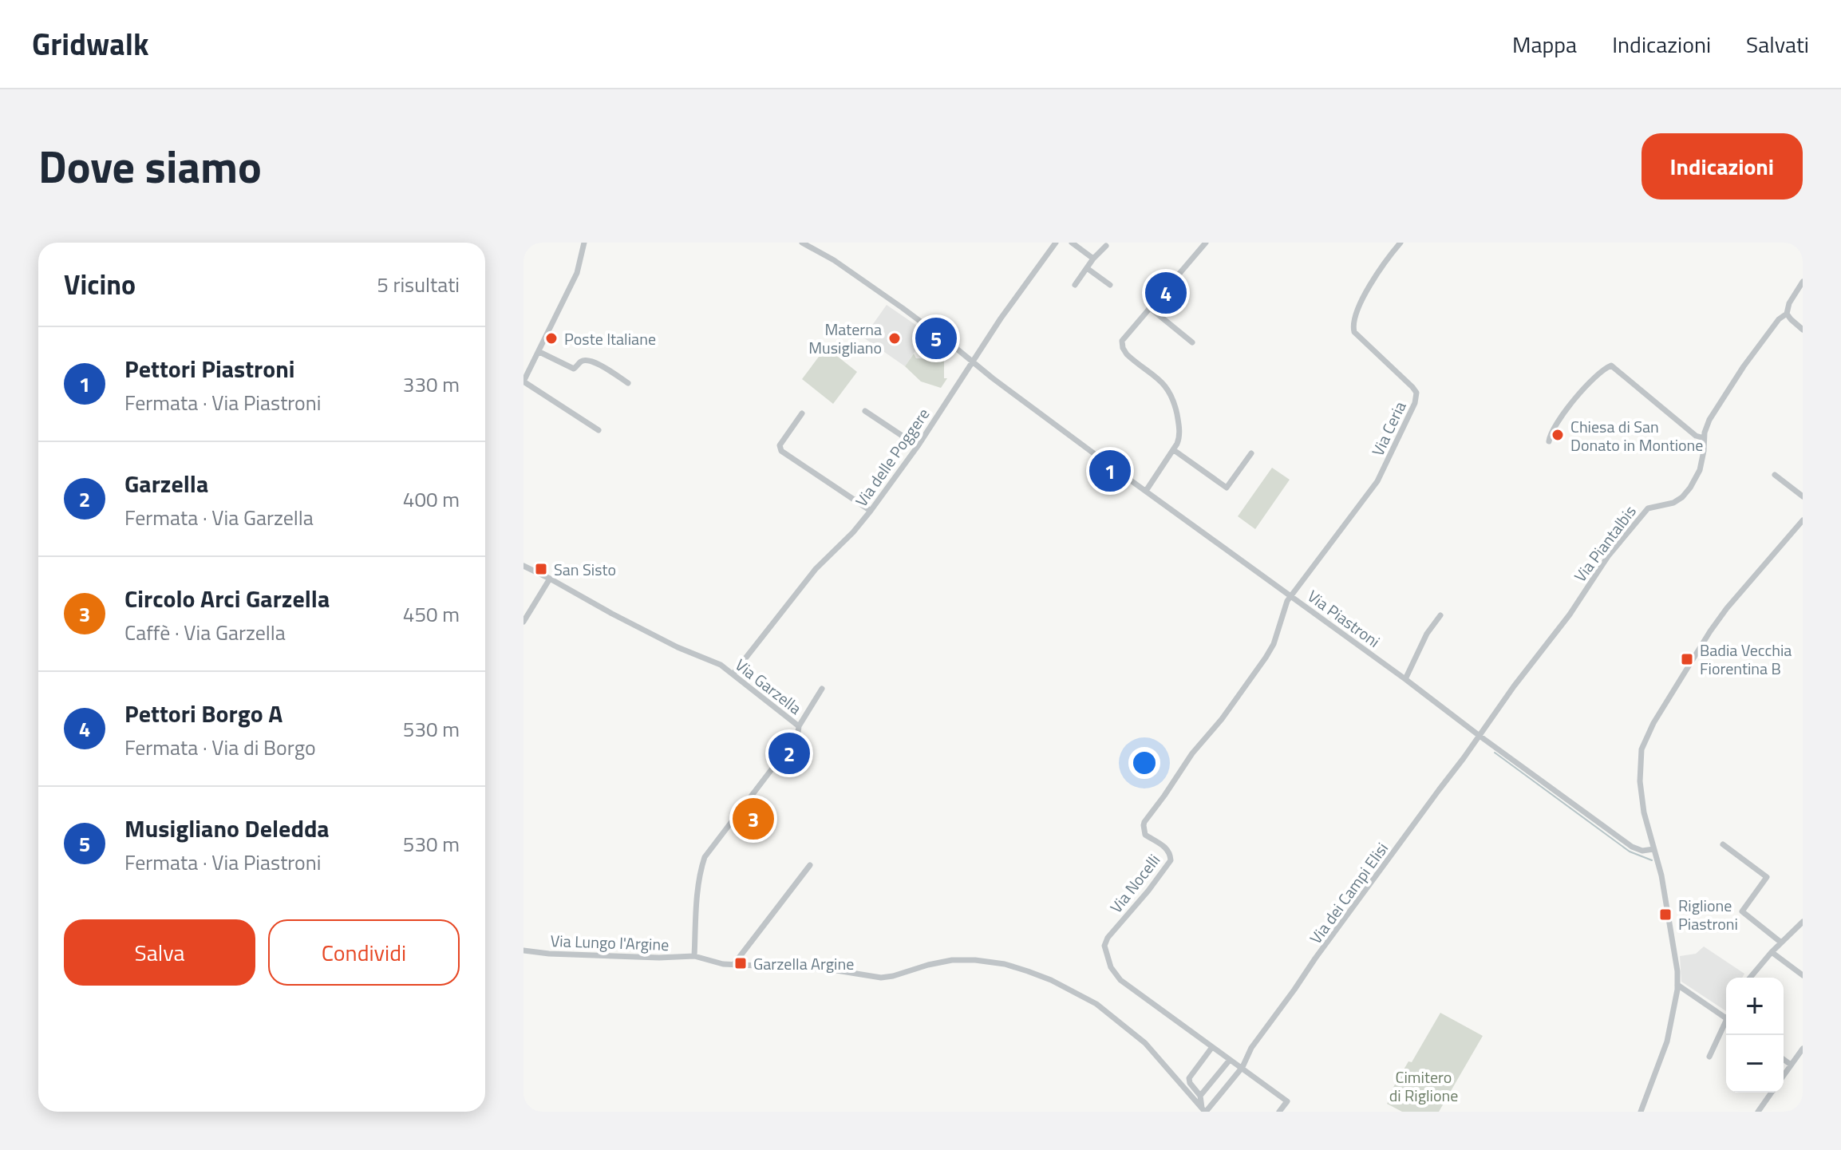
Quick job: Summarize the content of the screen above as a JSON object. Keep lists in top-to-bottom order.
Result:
{
  "streets": {
    "street": [
      "Via Ceria",
      "Via delle Poggere",
      "Via Piantalbis",
      "Via Piastroni",
      "Via Garzella",
      "Via Nocelli",
      "Via dei Campi Elisi",
      "Via Lungo l'Argine"
    ]
  },
  "crossings": [
    ["Via Ceria", "Via Piastroni"],
    ["Via Ceria", "Via Nocelli"],
    ["Via delle Poggere", "Via Piastroni"],
    ["Via delle Poggere", "Via Garzella"],
    ["Via Piantalbis", "Via Piastroni"],
    ["Via Piantalbis", "Via dei Campi Elisi"],
    ["Via Piastroni", "Via Nocelli"],
    ["Via Piastroni", "Via dei Campi Elisi"],
    ["Via Garzella", "Via Lungo l'Argine"],
    ["Via Nocelli", "Via dei Campi Elisi"]
  ],
  "parks": ["Cimitero di Riglione"],
  "places": {
    "other": ["Poste Italiane", "Materna Musigliano", "Chiesa di San Donato in Montione"],
    "transit": [
      "San Sisto",
      "Badia Vecchia Fiorentina B",
      "Riglione Piastroni",
      "Garzella Argine"
    ]
  },
  "page": {
    "header": "Gridwalk",
    "nav": ["Mappa", "Indicazioni", "Salvati"],
    "title": "Dove siamo",
    "buttons": [
      "Indicazioni",
      ["Salva", "Condividi"]
    ],
    "heading": ["Vicino", "5 risultati"],
    "pins": [
      "4",
      "5",
      "1",
      "2",
      "3"
    ],
    "list": [
      {
        "mark": "1",
        "name": "Pettori Piastroni",
        "note": "Fermata · Via Piastroni",
        "value": "330 m"
      },
      {
        "mark": "2",
        "name": "Garzella",
        "note": "Fermata · Via Garzella",
        "value": "400 m"
      },
      {
        "mark": "3",
        "name": "Circolo Arci Garzella",
        "note": "Caffè · Via Garzella",
        "value": "450 m"
      },
      {
        "mark": "4",
        "name": "Pettori Borgo A",
        "note": "Fermata · Via di Borgo",
        "value": "530 m"
      },
      {
        "mark": "5",
        "name": "Musigliano Deledda",
        "note": "Fermata · Via Piastroni",
        "value": "530 m"
      }
    ],
    "map_buttons": ["+", "−"]
  }
}
